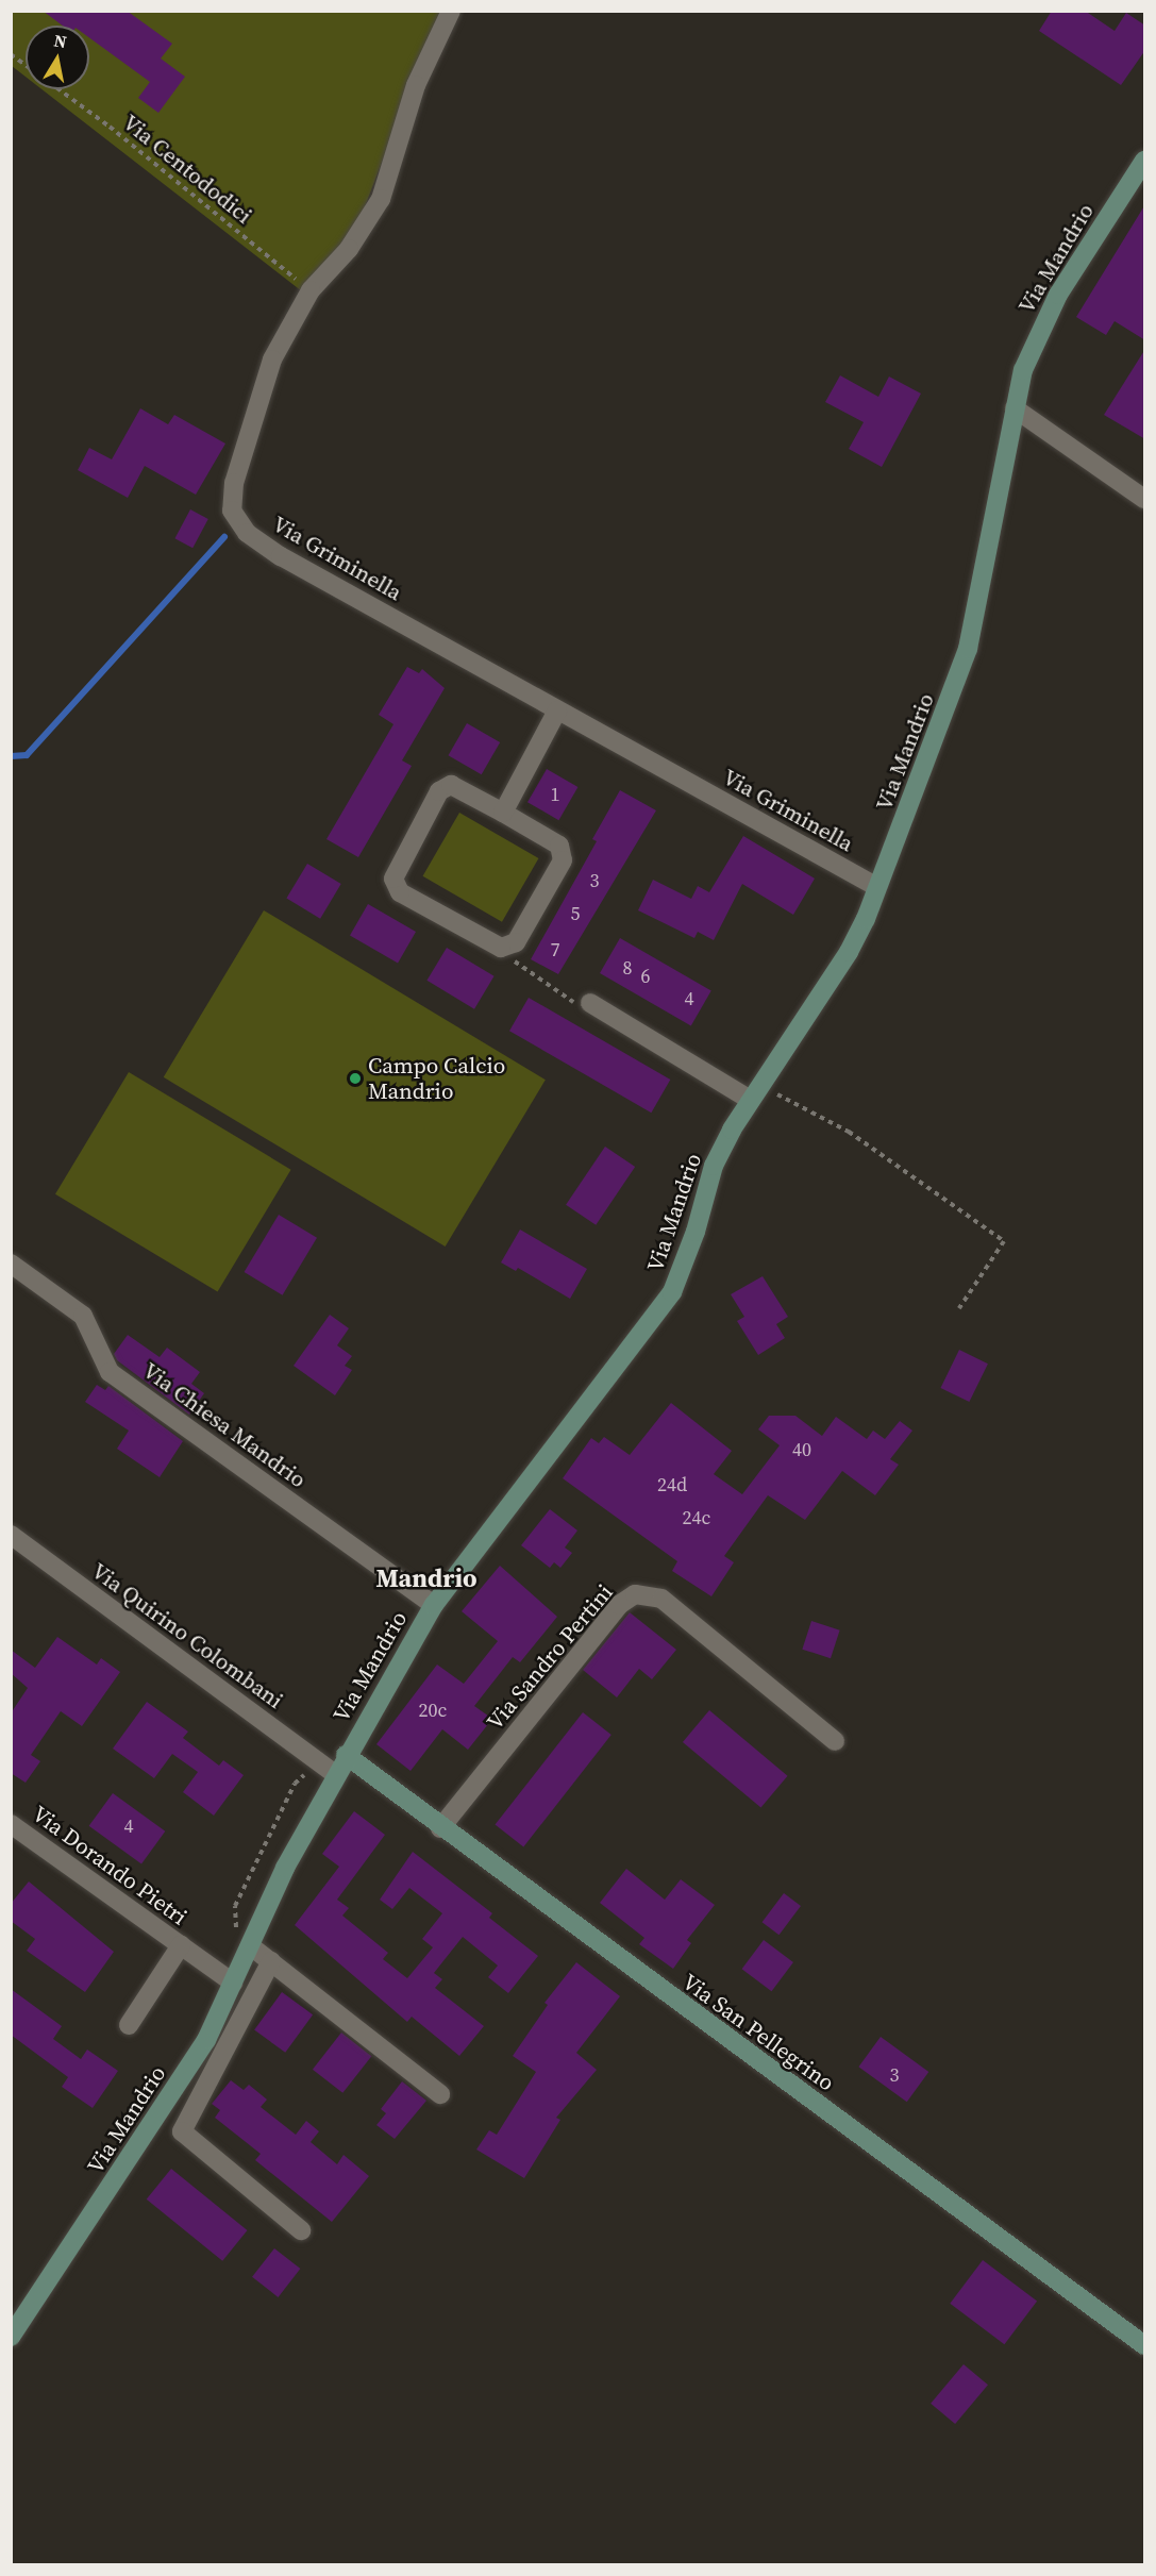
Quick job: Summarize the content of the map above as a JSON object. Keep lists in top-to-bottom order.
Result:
{
  "streets": {
    "street": [
      "Via Mandrio",
      "Via Griminella",
      "Via Chiesa Mandrio",
      "Via Quirino Colombani",
      "Via Sandro Pertini",
      "Via Dorando Pietri",
      "Via San Pellegrino"
    ],
    "path": ["Via Centododici"]
  },
  "crossings": [
    ["Via Centododici", "Via Griminella"],
    ["Via Mandrio", "Via Griminella"],
    ["Via Mandrio", "Via Chiesa Mandrio"],
    ["Via Mandrio", "Via Quirino Colombani"],
    ["Via Mandrio", "Via Dorando Pietri"],
    ["Via Mandrio", "Via San Pellegrino"],
    ["Via Sandro Pertini", "Via San Pellegrino"]
  ],
  "districts": ["Mandrio"],
  "places": ["Campo Calcio Mandrio"],
  "house_numbers": [
    "1",
    "3",
    "5",
    "7",
    "8",
    "6",
    "4",
    "40",
    "24d",
    "24c",
    "20c",
    "4",
    "3"
  ],
  "north": "top"
}
